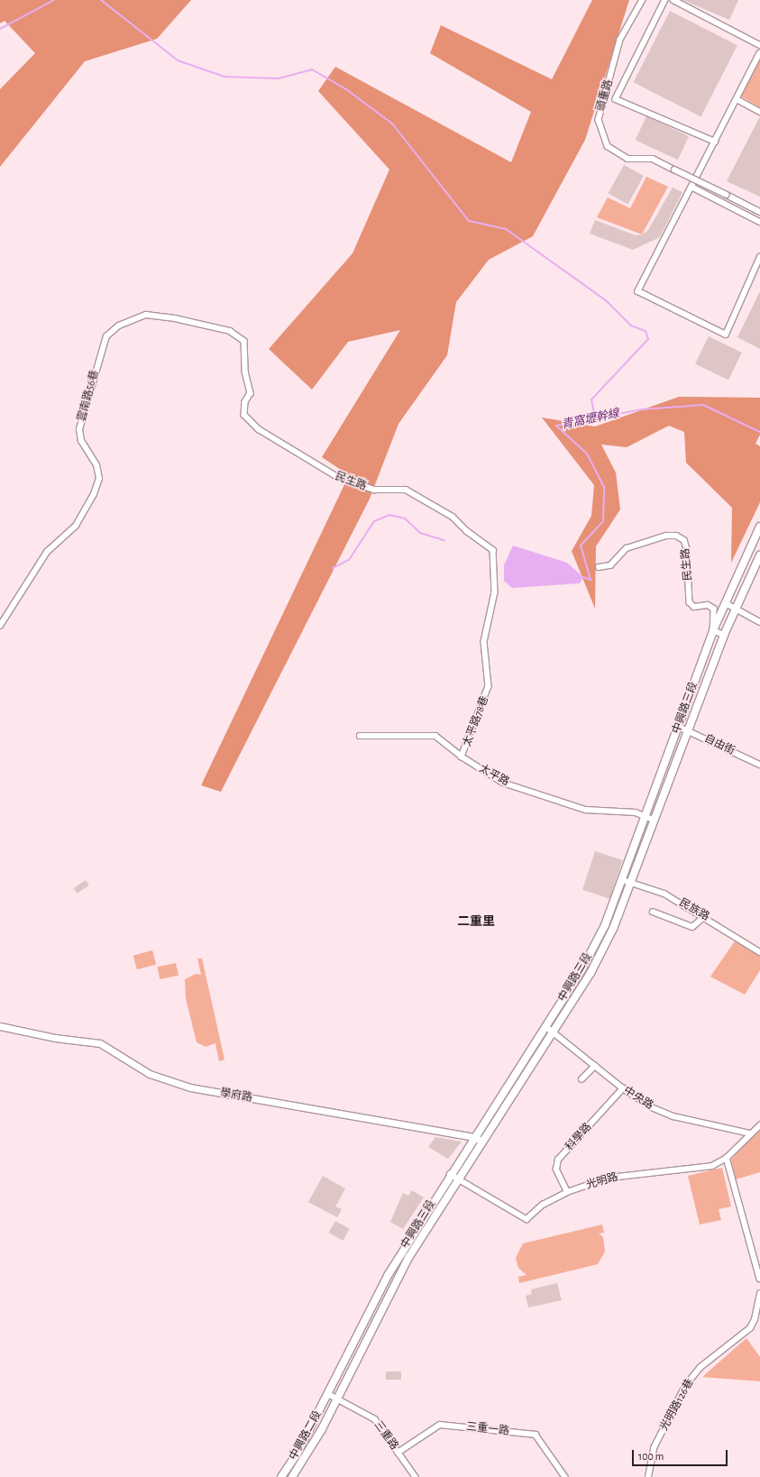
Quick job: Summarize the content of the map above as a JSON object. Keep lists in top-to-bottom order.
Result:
{
  "streets": {
    "main road": ["中興路三段", "中興路二段"],
    "street": [
      "頭重路",
      "雲南路56巷",
      "民生路",
      "太平路78巷",
      "自由街",
      "太平路",
      "民族路",
      "學府路",
      "中央路",
      "科學路",
      "光明路",
      "光明路126巷",
      "三重一路",
      "三重路"
    ]
  },
  "crossings": [
    ["雲南路56巷", "民生路"],
    ["民生路", "中興路三段"],
    ["民生路", "太平路78巷"],
    ["中興路三段", "自由街"],
    ["中興路三段", "太平路"],
    ["中興路三段", "民族路"],
    ["中興路三段", "學府路"],
    ["中興路三段", "中央路"],
    ["中興路三段", "光明路"],
    ["中興路三段", "中興路二段"],
    ["中興路三段", "三重路"],
    ["太平路78巷", "太平路"],
    ["中央路", "科學路"],
    ["中央路", "光明路"],
    ["科學路", "光明路"],
    ["三重一路", "三重路"],
    ["中興路二段", "三重路"]
  ],
  "districts": ["二重里"],
  "water": ["青窩壢幹線"],
  "scale_bar": "100 m"
}
